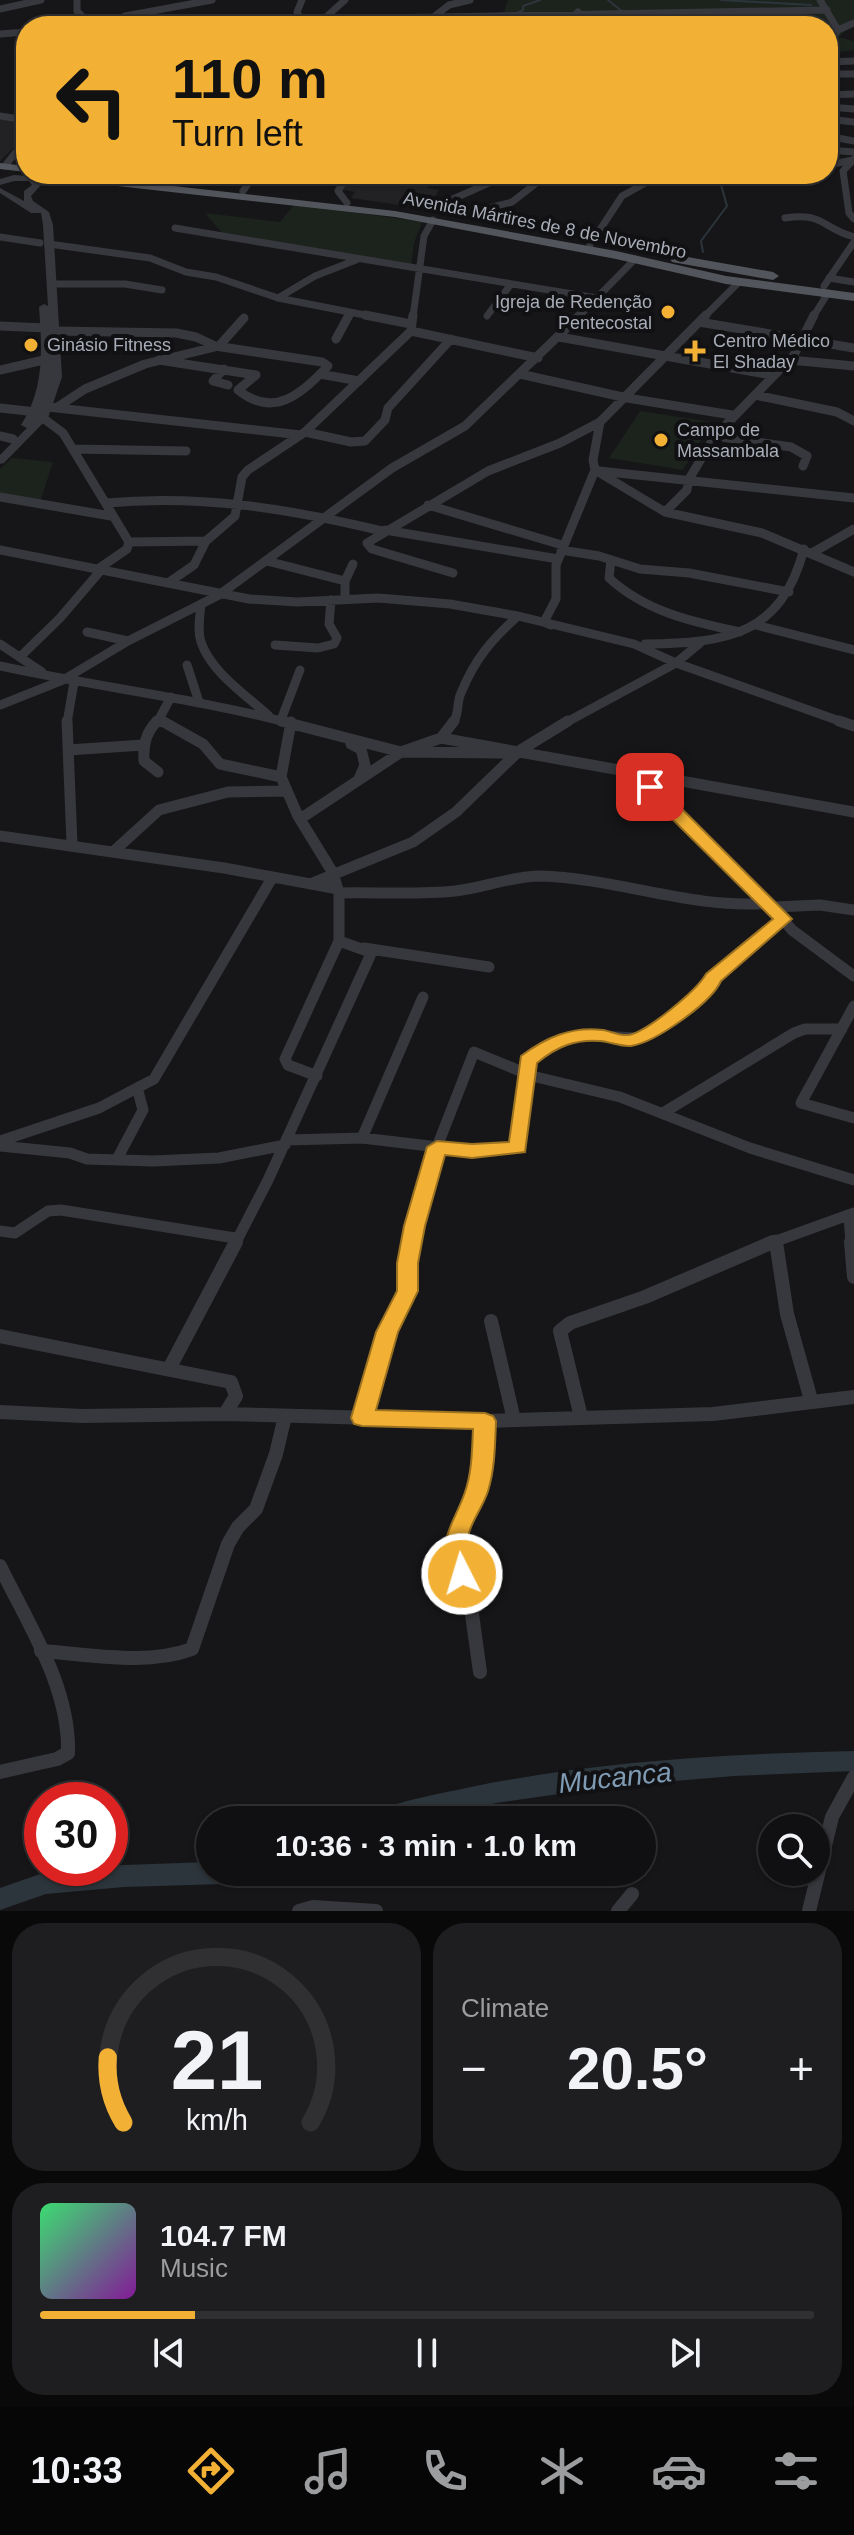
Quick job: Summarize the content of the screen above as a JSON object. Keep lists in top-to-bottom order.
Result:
{
  "streets": {
    "main road": ["Avenida Mártires de 8 de Novembro"]
  },
  "water": ["Mucanca"],
  "places": {
    "other": ["Igreja de Redenção Pentecostal", "Ginásio Fitness", "Campo de Massambala"],
    "health": ["Centro Médico El Shaday"]
  },
  "page": {
    "turn": ["110 m", "Turn left"],
    "limit": "30",
    "trip": "10:36 · 3 min · 1.0 km",
    "tile": "Climate",
    "heat": ["−", "20.5°", "+"],
    "song": ["104.7 FM", "Music"],
    "tabs": "10:33",
    "gauge": ["21", "km/h"]
  }
}
